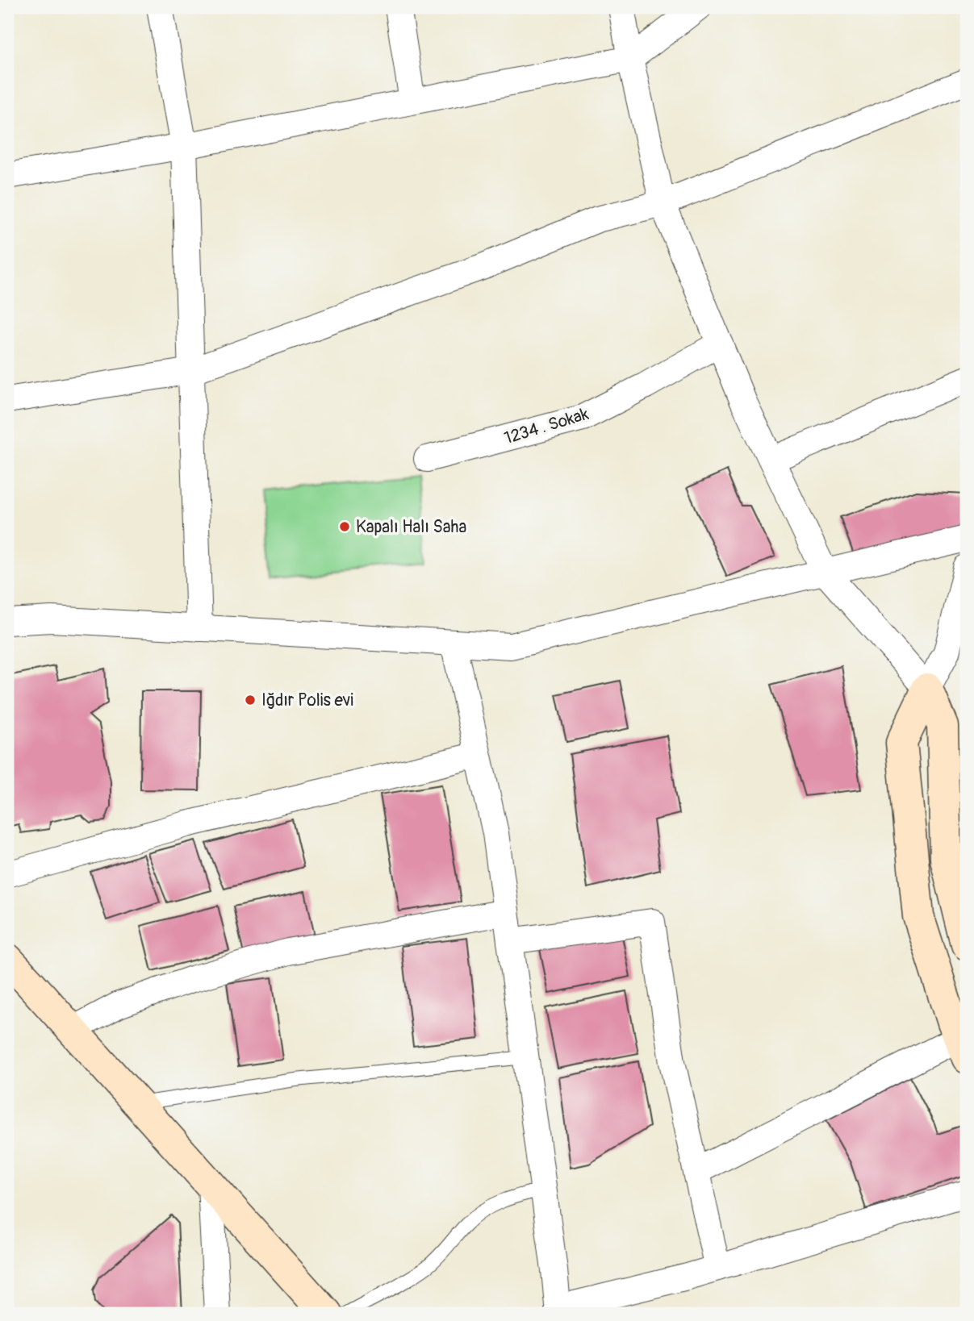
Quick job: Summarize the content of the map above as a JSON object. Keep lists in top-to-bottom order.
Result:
{
  "streets": {
    "street": ["1234 . Sokak"]
  },
  "places": ["Kapalı Halı Saha", "Iğdır Polis evi"]
}
